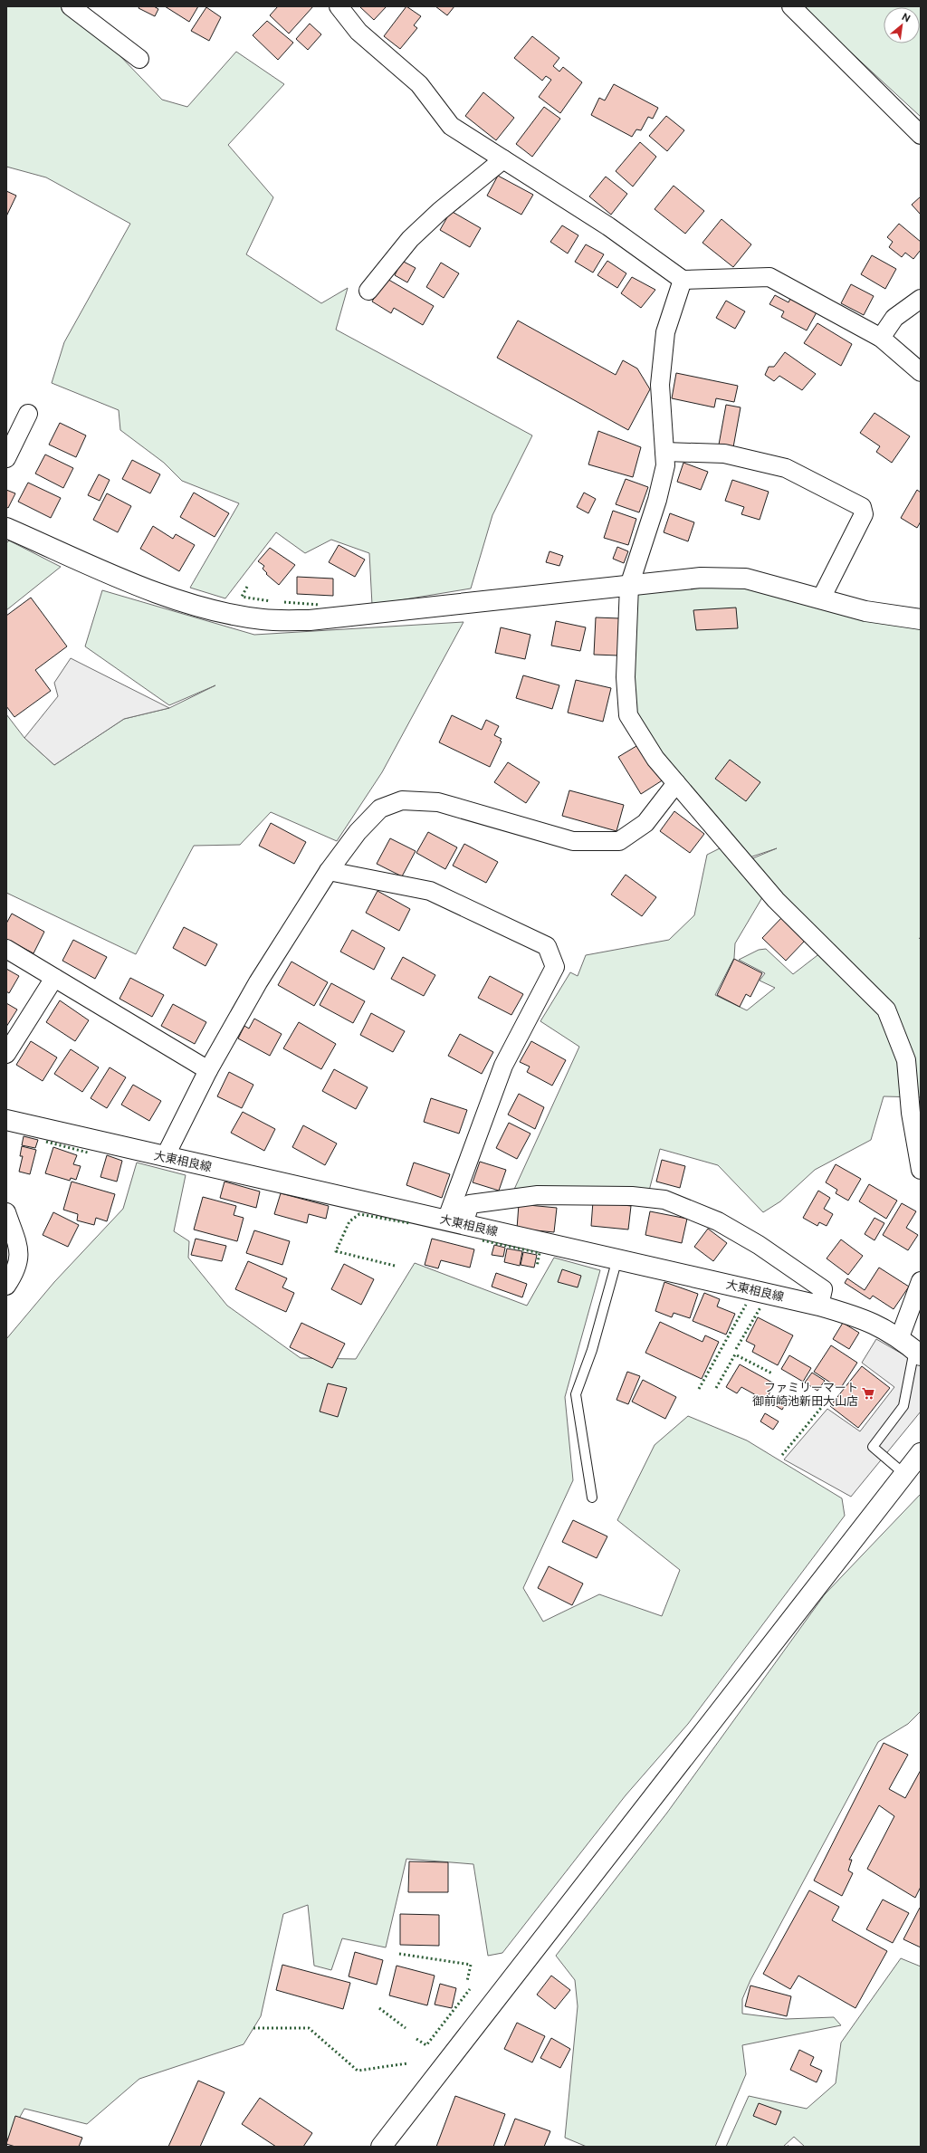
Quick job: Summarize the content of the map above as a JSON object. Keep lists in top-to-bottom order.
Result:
{
  "streets": {
    "street": ["大東相良線"]
  },
  "places": {
    "supermarket": ["ファミリーマート 御前崎池新田大山店"]
  },
  "north": "top right"
}
